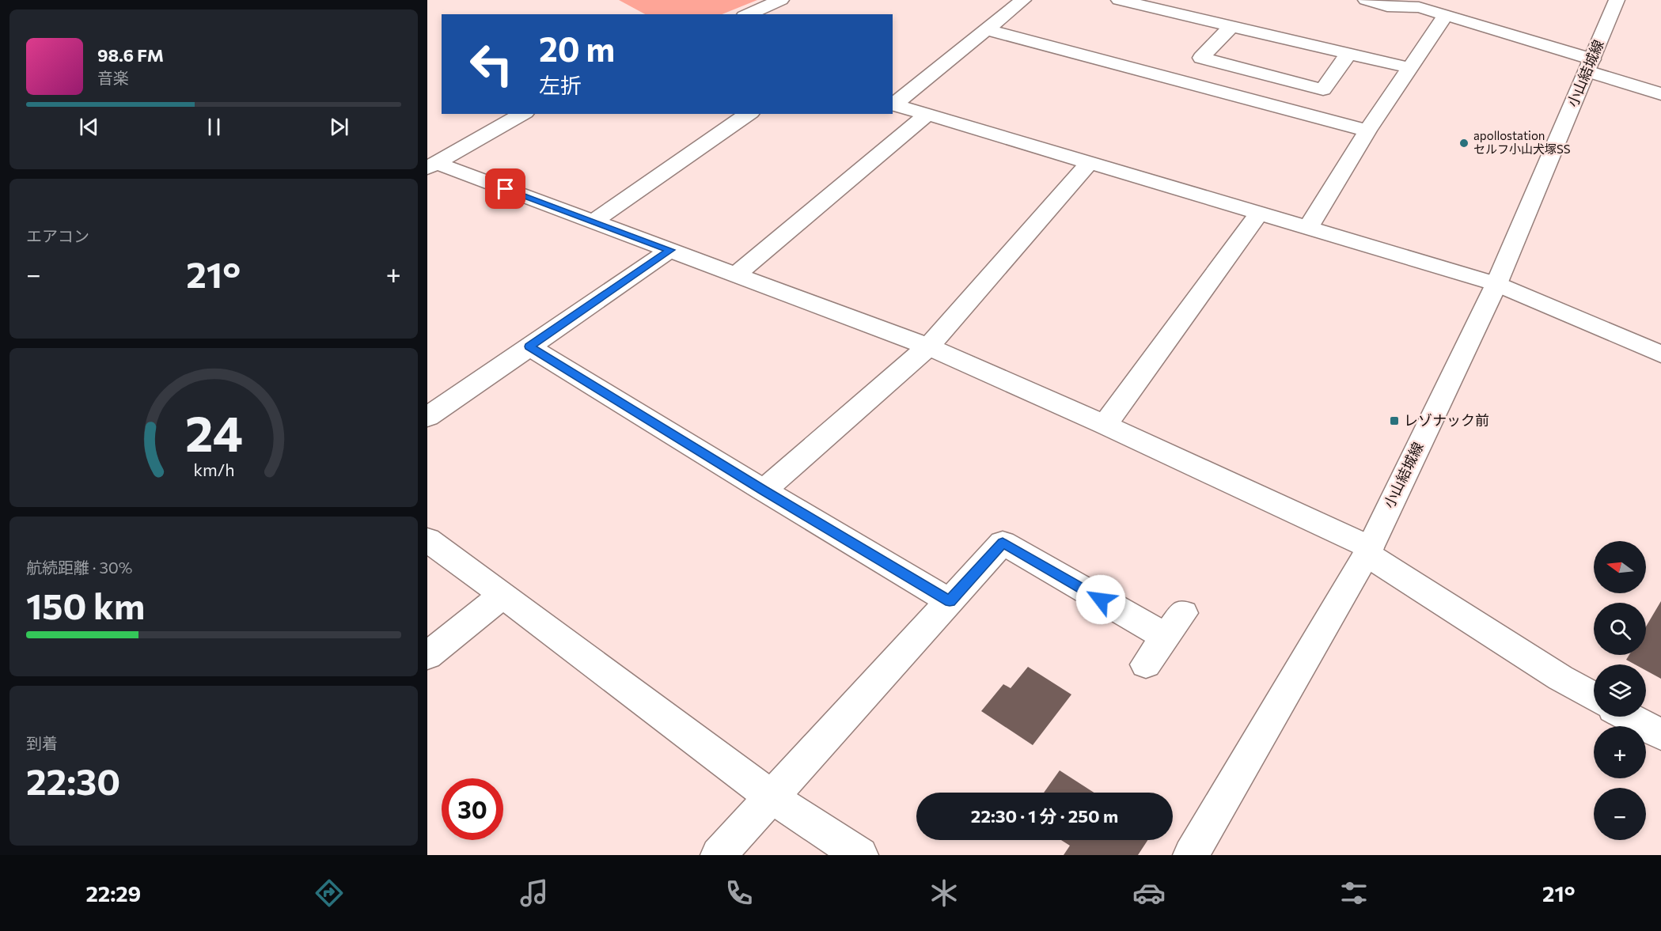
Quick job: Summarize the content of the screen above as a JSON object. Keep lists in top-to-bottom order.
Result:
{
  "streets": {
    "street": ["小山結城線"]
  },
  "places": {
    "other": ["apollostation セルフ小山犬塚SS"],
    "transit": ["レゾナック前"]
  },
  "north": "left",
  "page": {
    "turn": ["20 m", "左折"],
    "song": ["98.6 FM", "音楽"],
    "tile": [
      "エアコン",
      ["航続距離 · 30%", "150 km"],
      ["到着", "22:30"]
    ],
    "heat": ["−", "21°", "+"],
    "map_buttons": ["+", "−"],
    "limit": "30",
    "trip": "22:30 · 1 分 · 250 m",
    "tabs": ["22:29", "21°"],
    "gauge": ["24", "km/h"]
  }
}
